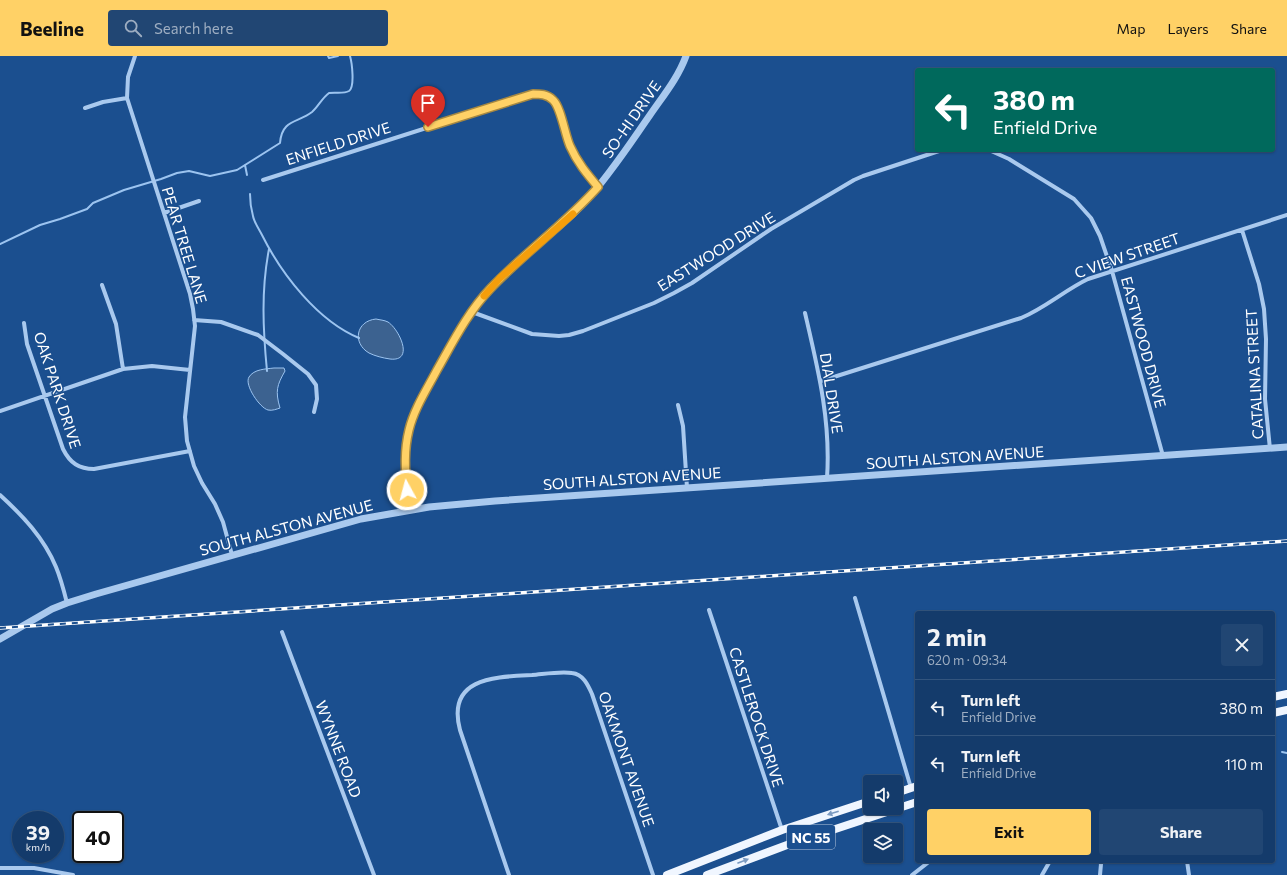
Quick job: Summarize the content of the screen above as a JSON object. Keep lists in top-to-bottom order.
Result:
{
  "streets": {
    "main road": ["NC 55"],
    "street": [
      "SO-HI DRIVE",
      "ENFIELD DRIVE",
      "PEAR TREE LANE",
      "EASTWOOD DRIVE",
      "C VIEW STREET",
      "CATALINA STREET",
      "OAK PARK DRIVE",
      "DIAL DRIVE",
      "SOUTH ALSTON AVENUE",
      "CASTLEROCK DRIVE",
      "WYNNE ROAD",
      "OAKMONT AVENUE"
    ]
  },
  "crossings": [
    ["SO-HI DRIVE", "ENFIELD DRIVE"],
    ["SO-HI DRIVE", "EASTWOOD DRIVE"],
    ["SO-HI DRIVE", "SOUTH ALSTON AVENUE"],
    ["PEAR TREE LANE", "OAK PARK DRIVE"],
    ["PEAR TREE LANE", "SOUTH ALSTON AVENUE"],
    ["EASTWOOD DRIVE", "C VIEW STREET"],
    ["EASTWOOD DRIVE", "SOUTH ALSTON AVENUE"],
    ["C VIEW STREET", "CATALINA STREET"],
    ["C VIEW STREET", "DIAL DRIVE"],
    ["CATALINA STREET", "SOUTH ALSTON AVENUE"],
    ["DIAL DRIVE", "SOUTH ALSTON AVENUE"],
    ["CASTLEROCK DRIVE", "NC 55"]
  ],
  "page": {
    "header": "Beeline",
    "search": "Search here",
    "nav": ["Map", "Layers", "Share"],
    "turn": ["380 m", "Enfield Drive"],
    "heading": ["2 min", "620 m · 09:34"],
    "list": [
      {
        "name": "Turn left",
        "note": "Enfield Drive",
        "value": "380 m"
      },
      {
        "name": "Turn left",
        "note": "Enfield Drive",
        "value": "110 m"
      }
    ],
    "buttons": ["Exit", "Share"],
    "speed": "39 km/h",
    "limit": "40"
  }
}
